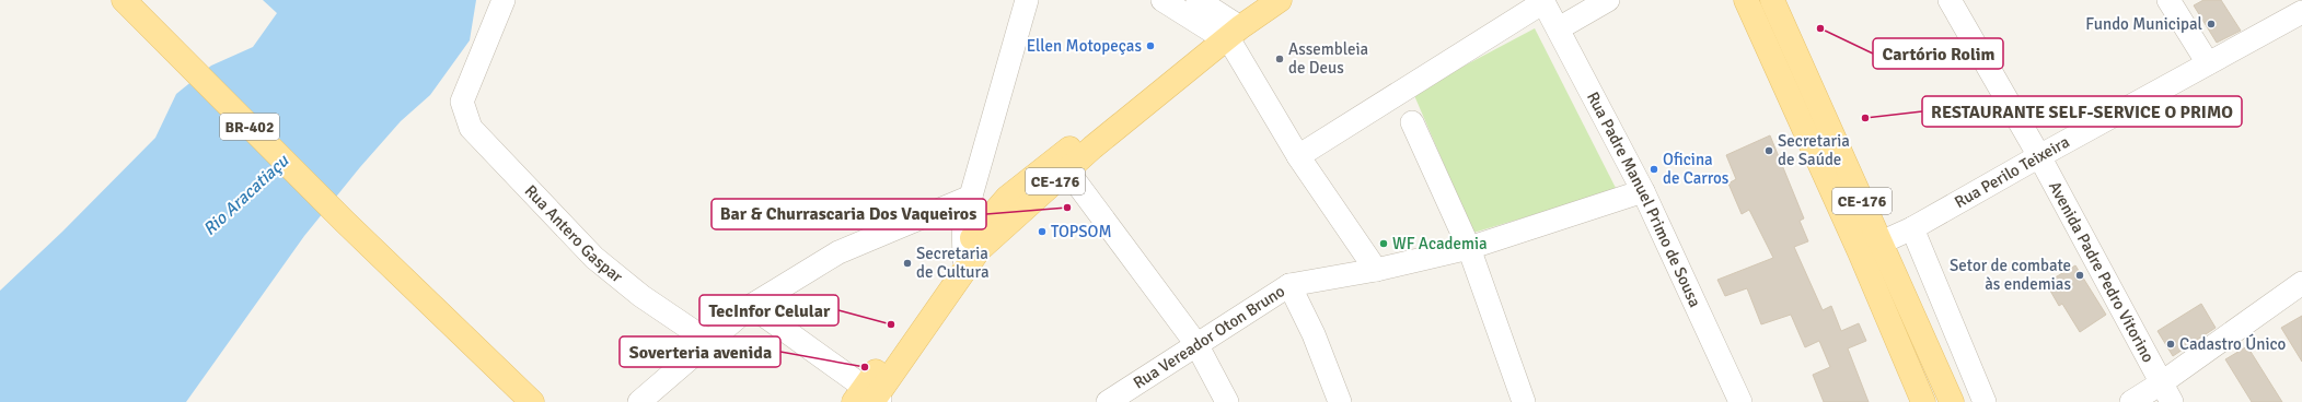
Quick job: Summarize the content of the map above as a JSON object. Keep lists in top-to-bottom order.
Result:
{
  "streets": {
    "main road": ["BR-402", "CE-176"],
    "street": [
      "Rua Perilo Teixeira",
      "Rua Padre Manuel Primo de Sousa",
      "Rua Antero Gaspar",
      "Avenida Padre Pedro Vitorino",
      "Rua Vereador Oton Bruno"
    ]
  },
  "crossings": [
    ["Rua Perilo Teixeira", "CE-176"],
    ["Rua Perilo Teixeira", "Avenida Padre Pedro Vitorino"],
    ["Rua Padre Manuel Primo de Sousa", "Rua Vereador Oton Bruno"]
  ],
  "water": ["Rio Aracatiaçu"],
  "places": [
    "Fundo Municipal",
    "Cartório Rolim",
    "Ellen Motopeças",
    "Assembleia de Deus",
    "RESTAURANTE SELF-SERVICE O PRIMO",
    "Secretaria de Saúde",
    "Oficina de Carros",
    "Bar & Churrascaria Dos Vaqueiros",
    "TOPSOM",
    "WF Academia",
    "Secretaria de Cultura",
    "Setor de combate às endemias",
    "TecInfor Celular",
    "Cadastro Único",
    "Soverteria avenida"
  ]
}
